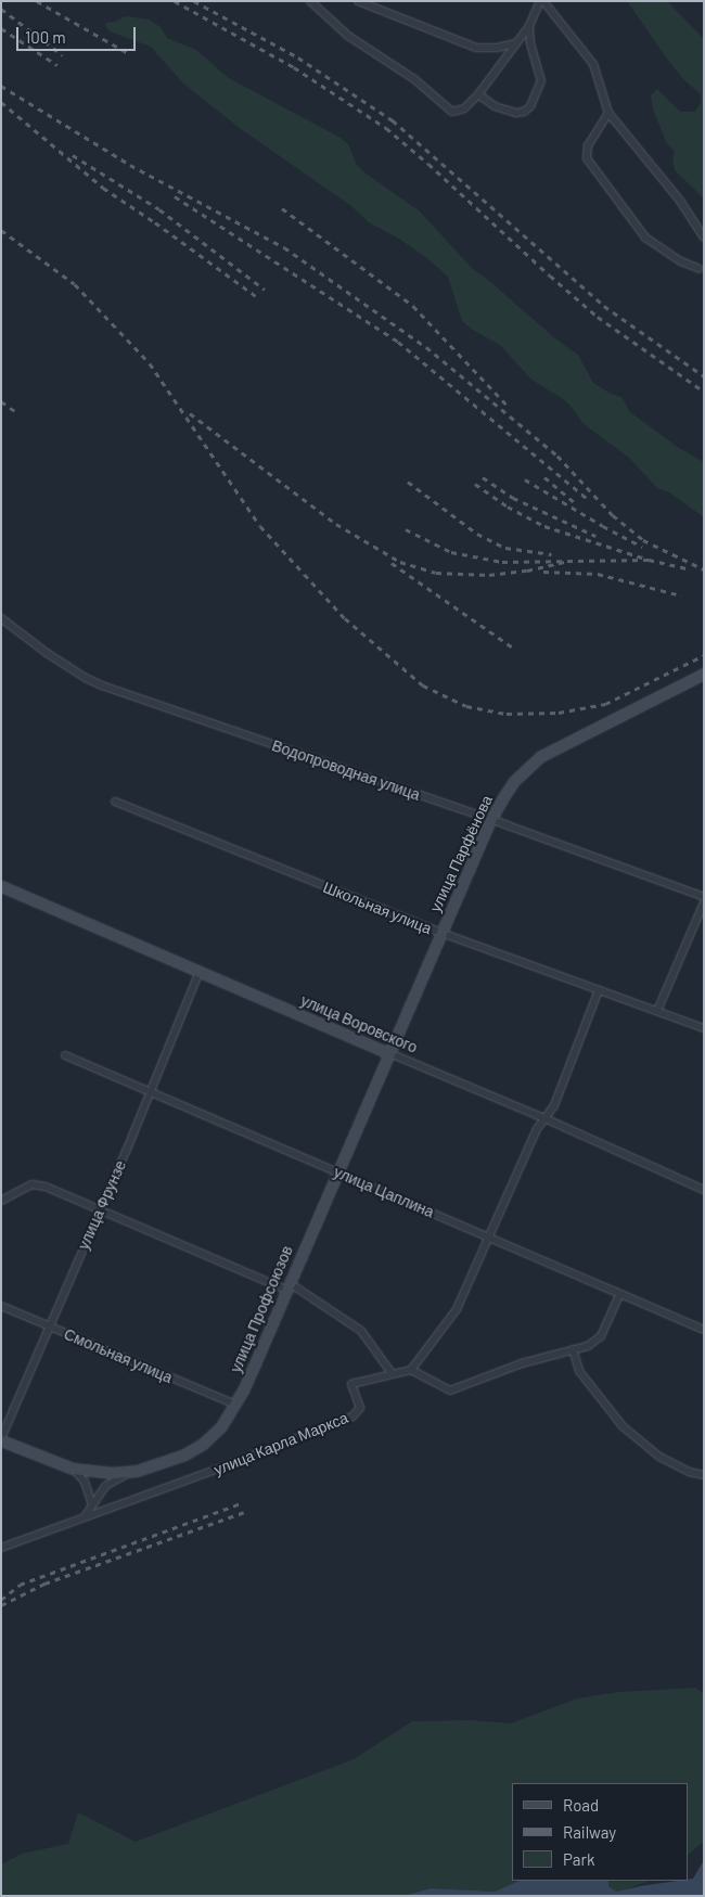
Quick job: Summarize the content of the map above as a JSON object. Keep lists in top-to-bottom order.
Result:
{
  "streets": {
    "main road": ["улица Парфёнова", "улица Воровского", "улица Профсоюзов"],
    "street": [
      "Водопроводная улица",
      "Школьная улица",
      "улица Цаплина",
      "улица Фрунзе",
      "Смольная улица",
      "улица Карла Маркса"
    ]
  },
  "crossings": [
    ["Водопроводная улица", "улица Парфёнова"],
    ["улица Парфёнова", "Школьная улица"],
    ["улица Парфёнова", "улица Воровского"],
    ["улица Парфёнова", "улица Профсоюзов"],
    ["улица Воровского", "улица Фрунзе"],
    ["улица Воровского", "улица Профсоюзов"],
    ["улица Цаплина", "улица Фрунзе"],
    ["улица Цаплина", "улица Профсоюзов"],
    ["улица Фрунзе", "улица Профсоюзов"],
    ["улица Фрунзе", "Смольная улица"],
    ["улица Профсоюзов", "Смольная улица"]
  ],
  "legend": ["Road", "Railway", "Park"],
  "scale_bar": "100 m"
}
